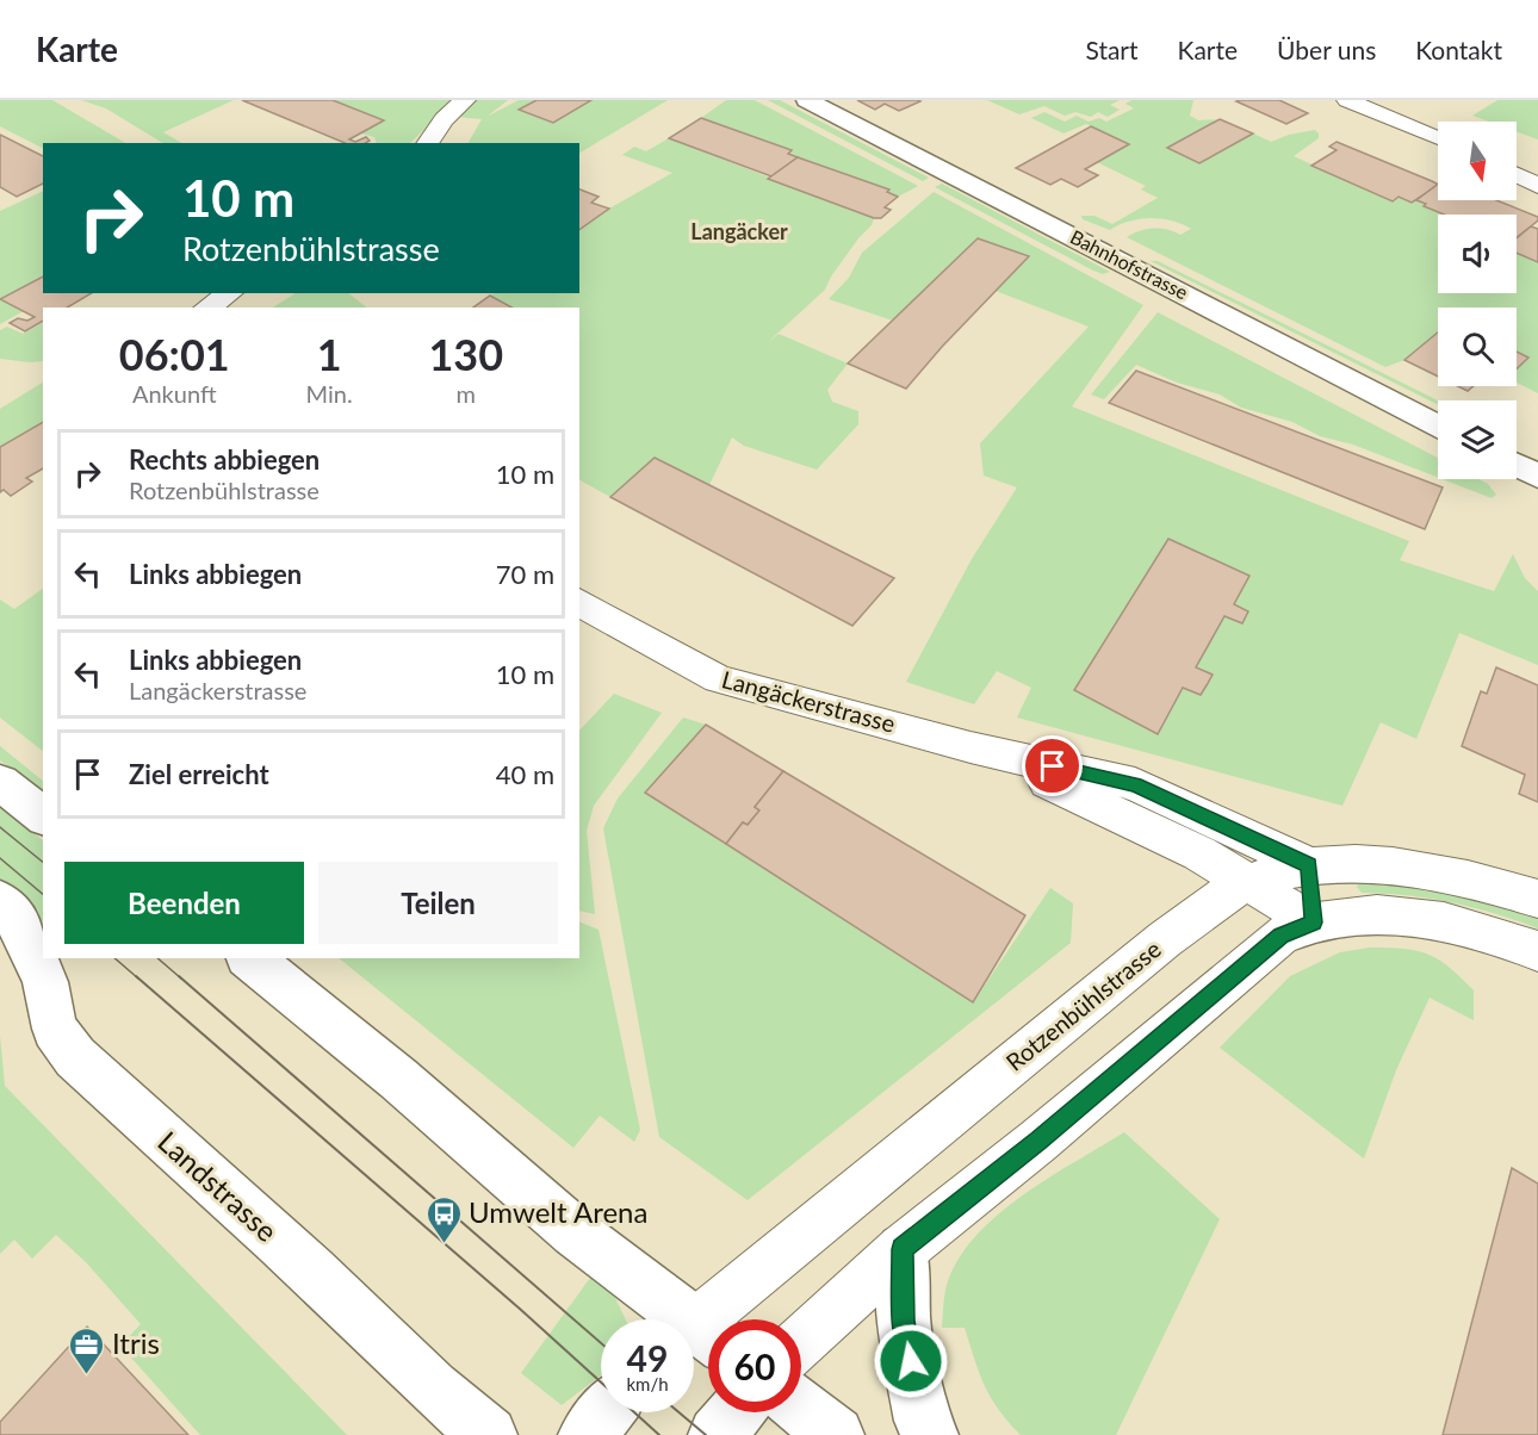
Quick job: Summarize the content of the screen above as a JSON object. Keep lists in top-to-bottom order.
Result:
{
  "streets": {
    "main road": ["Bahnhofstrasse", "Landstrasse"],
    "street": ["Langäckerstrasse", "Rotzenbühlstrasse"]
  },
  "crossings": [
    ["Langäckerstrasse", "Rotzenbühlstrasse"]
  ],
  "districts": ["Langäcker"],
  "places": {
    "bus stop": ["Umwelt Arena"],
    "office": ["Itris"]
  },
  "north": "bottom",
  "page": {
    "header": "Karte",
    "nav": [
      "Start",
      "Karte",
      "Über uns",
      "Kontakt"
    ],
    "turn": ["10 m", "Rotzenbühlstrasse"],
    "eta": [
      "06:01",
      "Ankunft",
      "1",
      "Min.",
      "130",
      "m"
    ],
    "list": [
      {
        "name": "Rechts abbiegen",
        "note": "Rotzenbühlstrasse",
        "value": "10 m"
      },
      {
        "name": "Links abbiegen",
        "value": "70 m"
      },
      {
        "name": "Links abbiegen",
        "note": "Langäckerstrasse",
        "value": "10 m"
      },
      {
        "name": "Ziel erreicht",
        "value": "40 m"
      }
    ],
    "buttons": ["Beenden", "Teilen"],
    "speed": "49 km/h",
    "limit": "60"
  }
}
